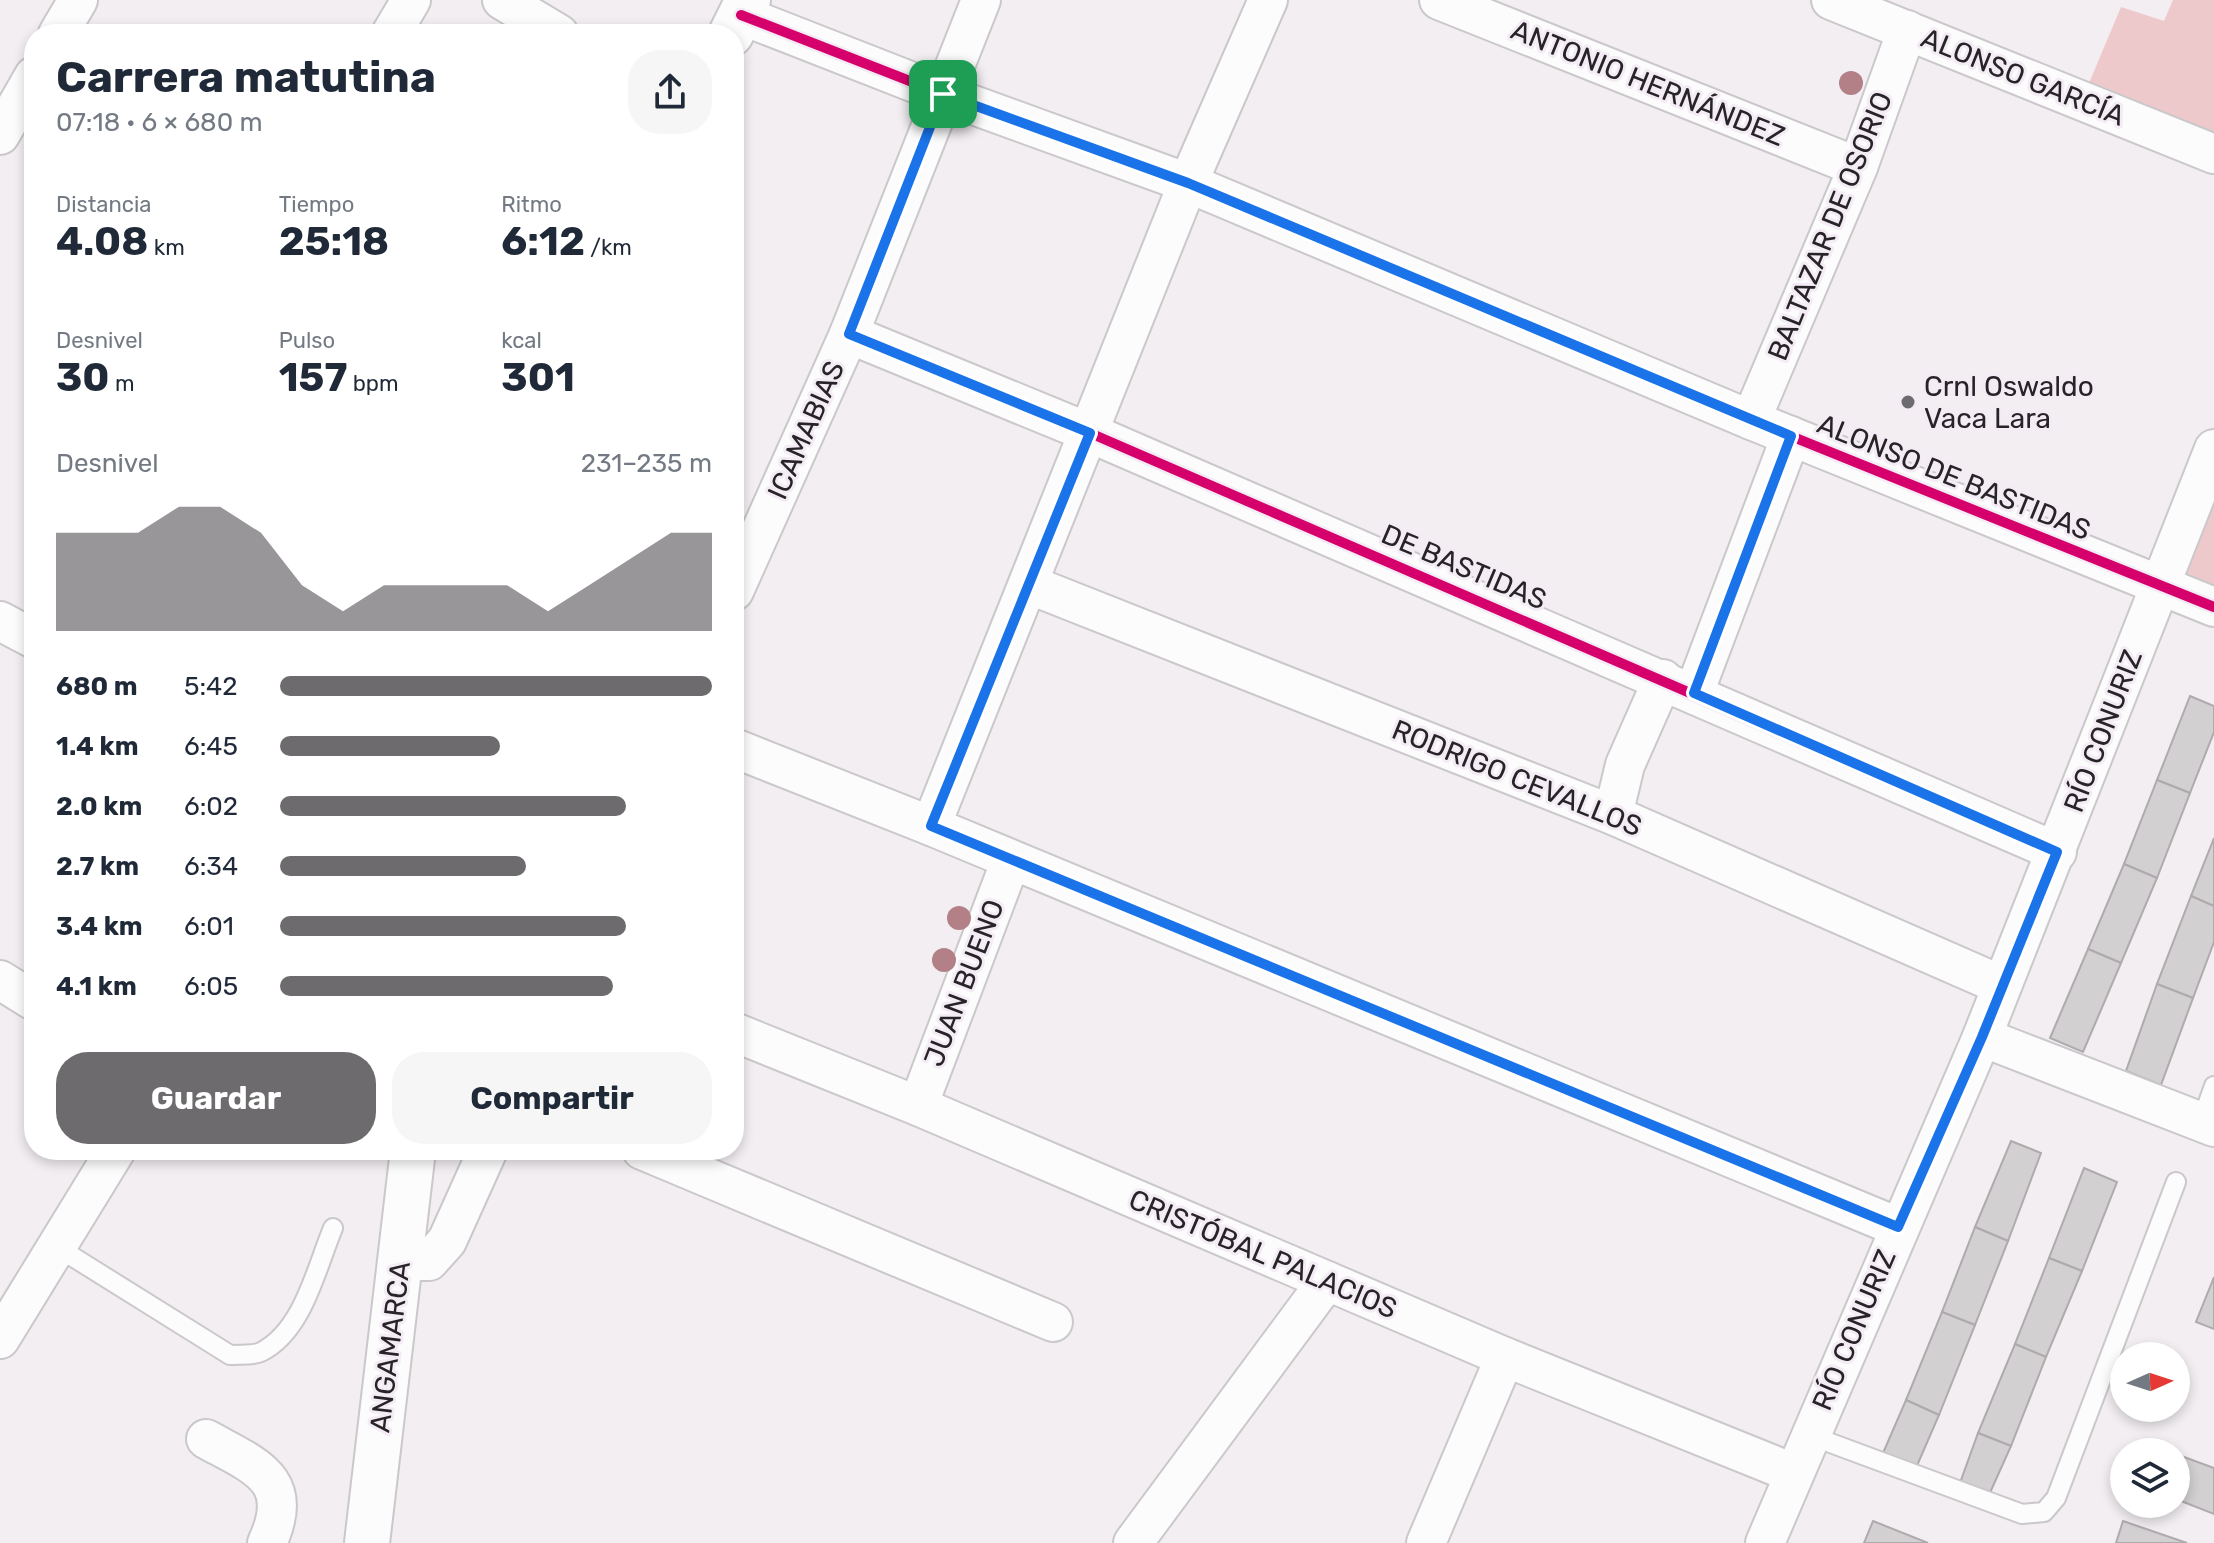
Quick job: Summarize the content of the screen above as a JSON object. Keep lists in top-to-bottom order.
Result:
{
  "streets": {
    "street": [
      "ALONSO GARCÍA",
      "ANTONIO HERNÁNDEZ",
      "BALTAZAR DE OSORIO",
      "ICAMABIAS",
      "ALONSO DE BASTIDAS",
      "DE BASTIDAS",
      "RÍO CONURIZ",
      "RODRIGO CEVALLOS",
      "JUAN BUENO",
      "CRISTÓBAL PALACIOS",
      "ANGAMARCA"
    ]
  },
  "crossings": [
    ["ALONSO GARCÍA", "BALTAZAR DE OSORIO"],
    ["ANTONIO HERNÁNDEZ", "BALTAZAR DE OSORIO"],
    ["BALTAZAR DE OSORIO", "ALONSO DE BASTIDAS"],
    ["ICAMABIAS", "ALONSO DE BASTIDAS"],
    ["ICAMABIAS", "DE BASTIDAS"],
    ["ALONSO DE BASTIDAS", "RÍO CONURIZ"],
    ["DE BASTIDAS", "RÍO CONURIZ"],
    ["RÍO CONURIZ", "RODRIGO CEVALLOS"],
    ["RÍO CONURIZ", "CRISTÓBAL PALACIOS"],
    ["JUAN BUENO", "CRISTÓBAL PALACIOS"]
  ],
  "places": ["Crnl Oswaldo Vaca Lara"],
  "north": "right",
  "page": {
    "heading": ["Carrera matutina", "07:18 · 6 × 680 m"],
    "stats": [
      ["Distancia", "4.08 km"],
      ["Tiempo", "25:18"],
      ["Ritmo", "6:12 /km"],
      ["Desnivel", "30 m"],
      ["Pulso", "157 bpm"],
      ["kcal", "301"]
    ],
    "chart": ["Desnivel", "231–235 m"],
    "list": [
      {
        "name": "680 m",
        "note": "5:42"
      },
      {
        "name": "1.4 km",
        "note": "6:45"
      },
      {
        "name": "2.0 km",
        "note": "6:02"
      },
      {
        "name": "2.7 km",
        "note": "6:34"
      },
      {
        "name": "3.4 km",
        "note": "6:01"
      },
      {
        "name": "4.1 km",
        "note": "6:05"
      }
    ],
    "buttons": ["Guardar", "Compartir"]
  }
}
